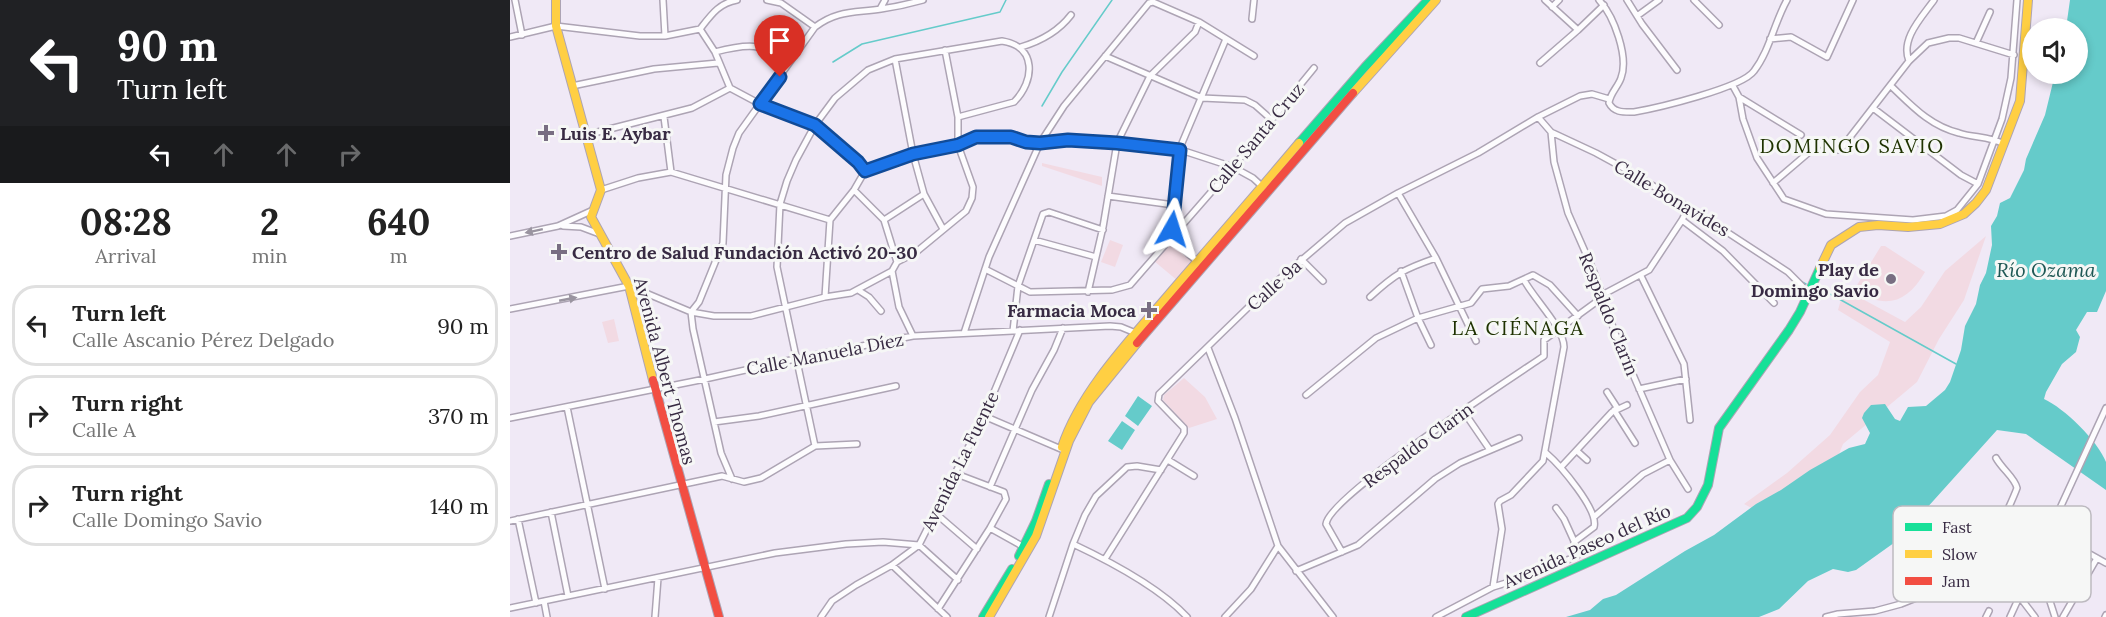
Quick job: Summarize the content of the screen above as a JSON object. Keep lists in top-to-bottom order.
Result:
{
  "streets": {
    "main road": ["Avenida Albert Thomas", "Avenida Paseo del Río"],
    "street": [
      "Calle Santa Cruz",
      "Calle Bonavides",
      "Calle 9a",
      "Respaldo Clarín",
      "Calle Manuela Díez",
      "Respaldo Clarin",
      "Avenida La Fuente"
    ]
  },
  "crossings": [
    ["Calle Santa Cruz", "Avenida La Fuente"],
    ["Calle Bonavides", "Calle 9a"],
    ["Calle Bonavides", "Respaldo Clarín"],
    ["Calle Manuela Díez", "Avenida Albert Thomas"],
    ["Calle Manuela Díez", "Avenida La Fuente"]
  ],
  "districts": ["DOMINGO SAVIO", "LA CIÉNAGA"],
  "water": ["Río Ozama"],
  "places": {
    "health": ["Luis E. Aybar", "Centro de Salud Fundación Activó 20-30", "Farmacia Moca"],
    "other": ["Play de Domingo Savio"]
  },
  "legend": ["Fast", "Slow", "Jam"],
  "page": {
    "turn": ["90 m", "Turn left"],
    "eta": [
      "08:28",
      "Arrival",
      "2",
      "min",
      "640",
      "m"
    ],
    "list": [
      {
        "name": "Turn left",
        "note": "Calle Ascanio Pérez Delgado",
        "value": "90 m"
      },
      {
        "name": "Turn right",
        "note": "Calle A",
        "value": "370 m"
      },
      {
        "name": "Turn right",
        "note": "Calle Domingo Savio",
        "value": "140 m"
      }
    ]
  }
}
